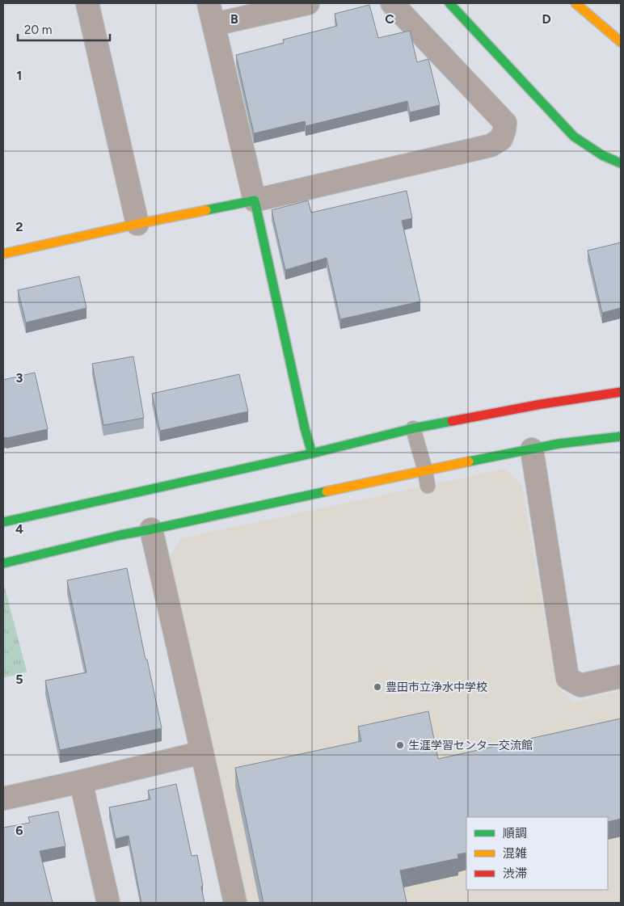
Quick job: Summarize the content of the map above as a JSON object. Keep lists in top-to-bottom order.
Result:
{
  "places": ["豊田市立浄水中学校", "生涯学習センタ一交流館"],
  "legend": ["順調", "混雑", "渋滞"],
  "scale_bar": "20 m",
  "grid": {
    "columns": ["B", "C", "D"],
    "rows": [
      "1",
      "2",
      "3",
      "4",
      "5",
      "6"
    ]
  }
}
